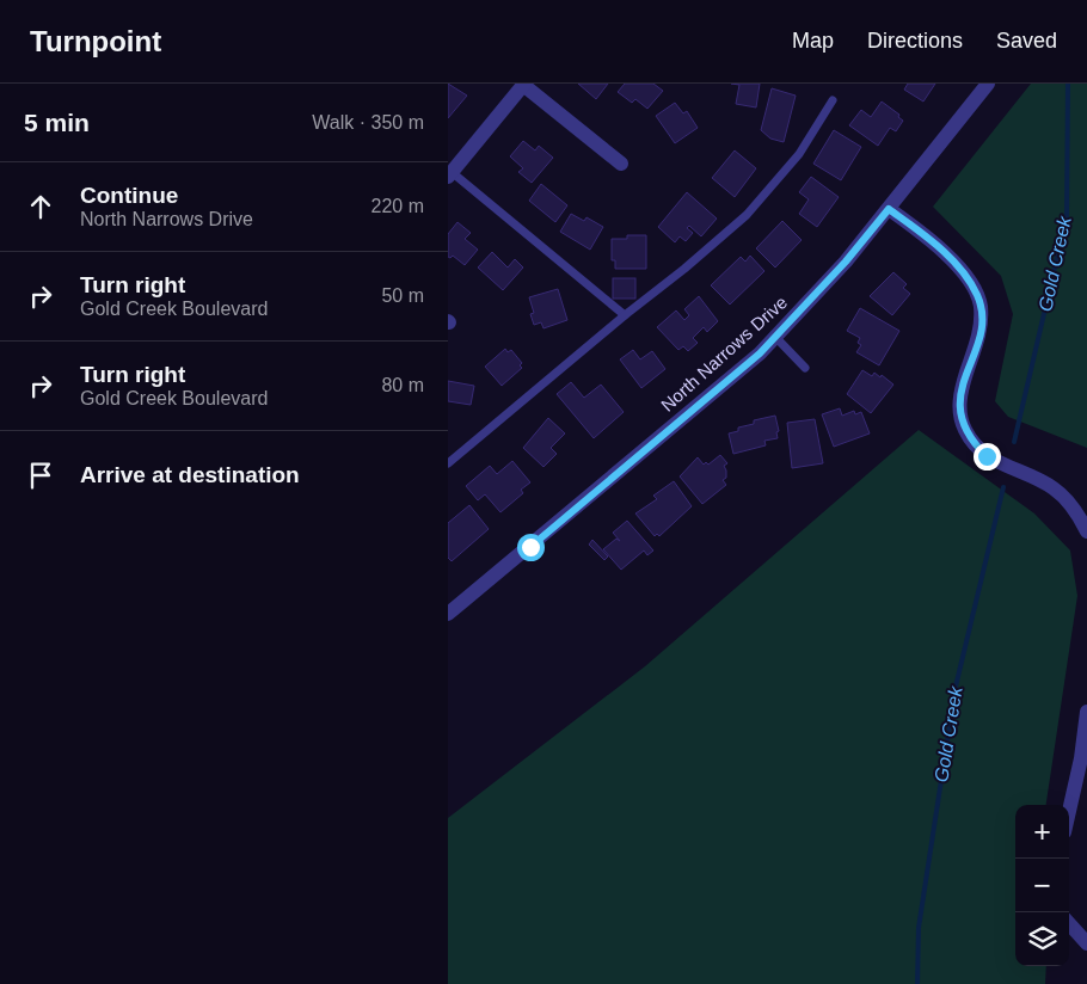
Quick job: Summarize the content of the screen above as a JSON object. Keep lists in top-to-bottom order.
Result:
{
  "streets": {
    "street": ["North Narrows Drive"]
  },
  "water": ["Gold Creek"],
  "page": {
    "header": "Turnpoint",
    "nav": ["Map", "Directions", "Saved"],
    "heading": ["5 min", "Walk · 350 m"],
    "list": [
      ["Continue", "North Narrows Drive", "220 m"],
      ["Turn right", "Gold Creek Boulevard", "50 m"],
      ["Turn right", "Gold Creek Boulevard", "80 m"],
      "Arrive at destination"
    ],
    "map_buttons": ["+", "−"]
  }
}
